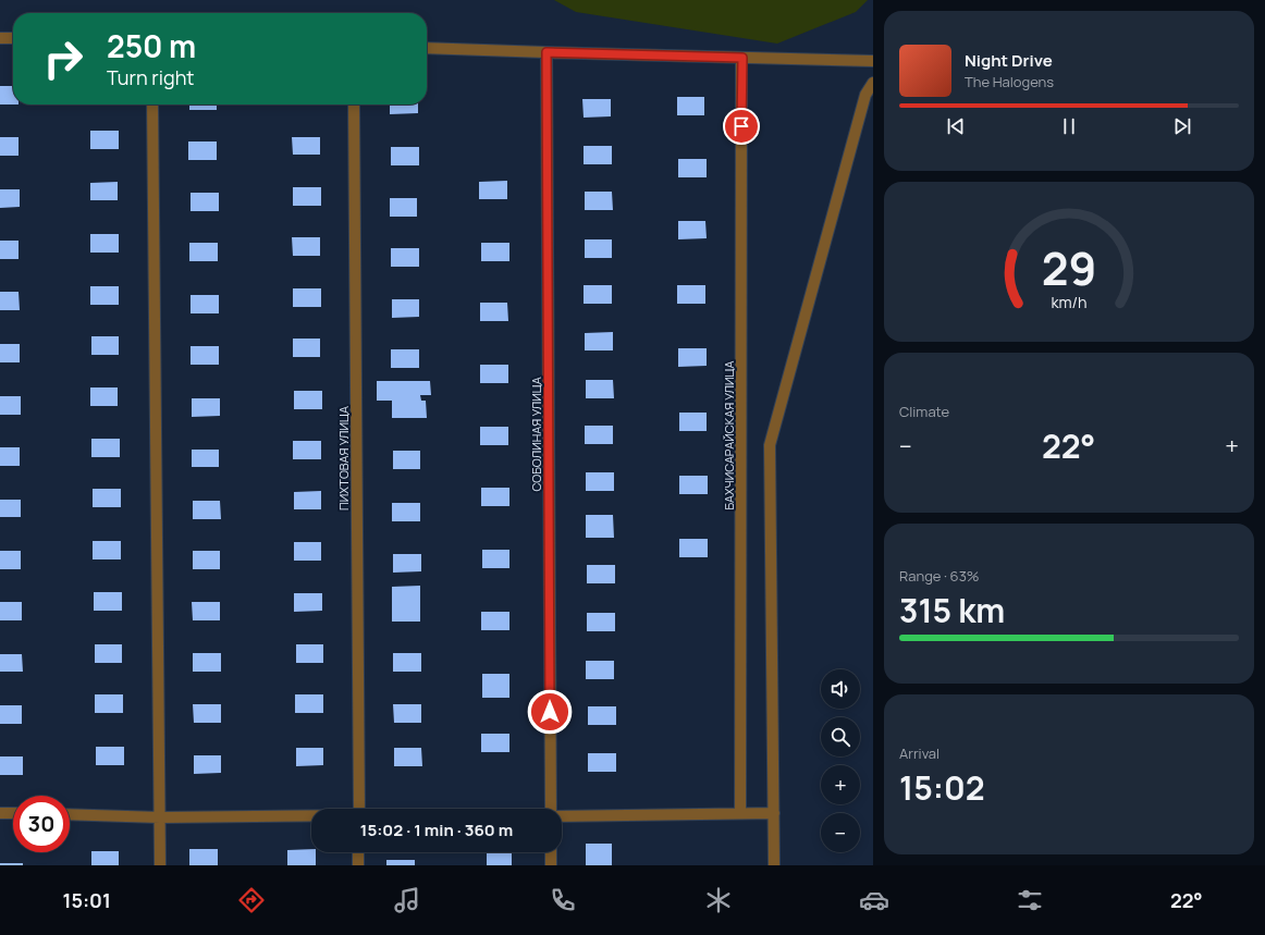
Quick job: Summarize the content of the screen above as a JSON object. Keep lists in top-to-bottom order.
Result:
{
  "streets": {
    "street": ["СОБОЛИНАЯ УЛИЦА", "БАХЧИСАРАЙСКАЯ УЛИЦА", "ПИХТОВАЯ УЛИЦА"]
  },
  "page": {
    "turn": ["250 m", "Turn right"],
    "song": ["Night Drive", "The Halogens"],
    "tile": [
      "Climate",
      ["Range · 63%", "315 km"],
      ["Arrival", "15:02"]
    ],
    "heat": ["−", "22°", "+"],
    "map_buttons": ["+", "−"],
    "limit": "30",
    "trip": "15:02 · 1 min · 360 m",
    "tabs": ["15:01", "22°"],
    "gauge": ["29", "km/h"]
  }
}
